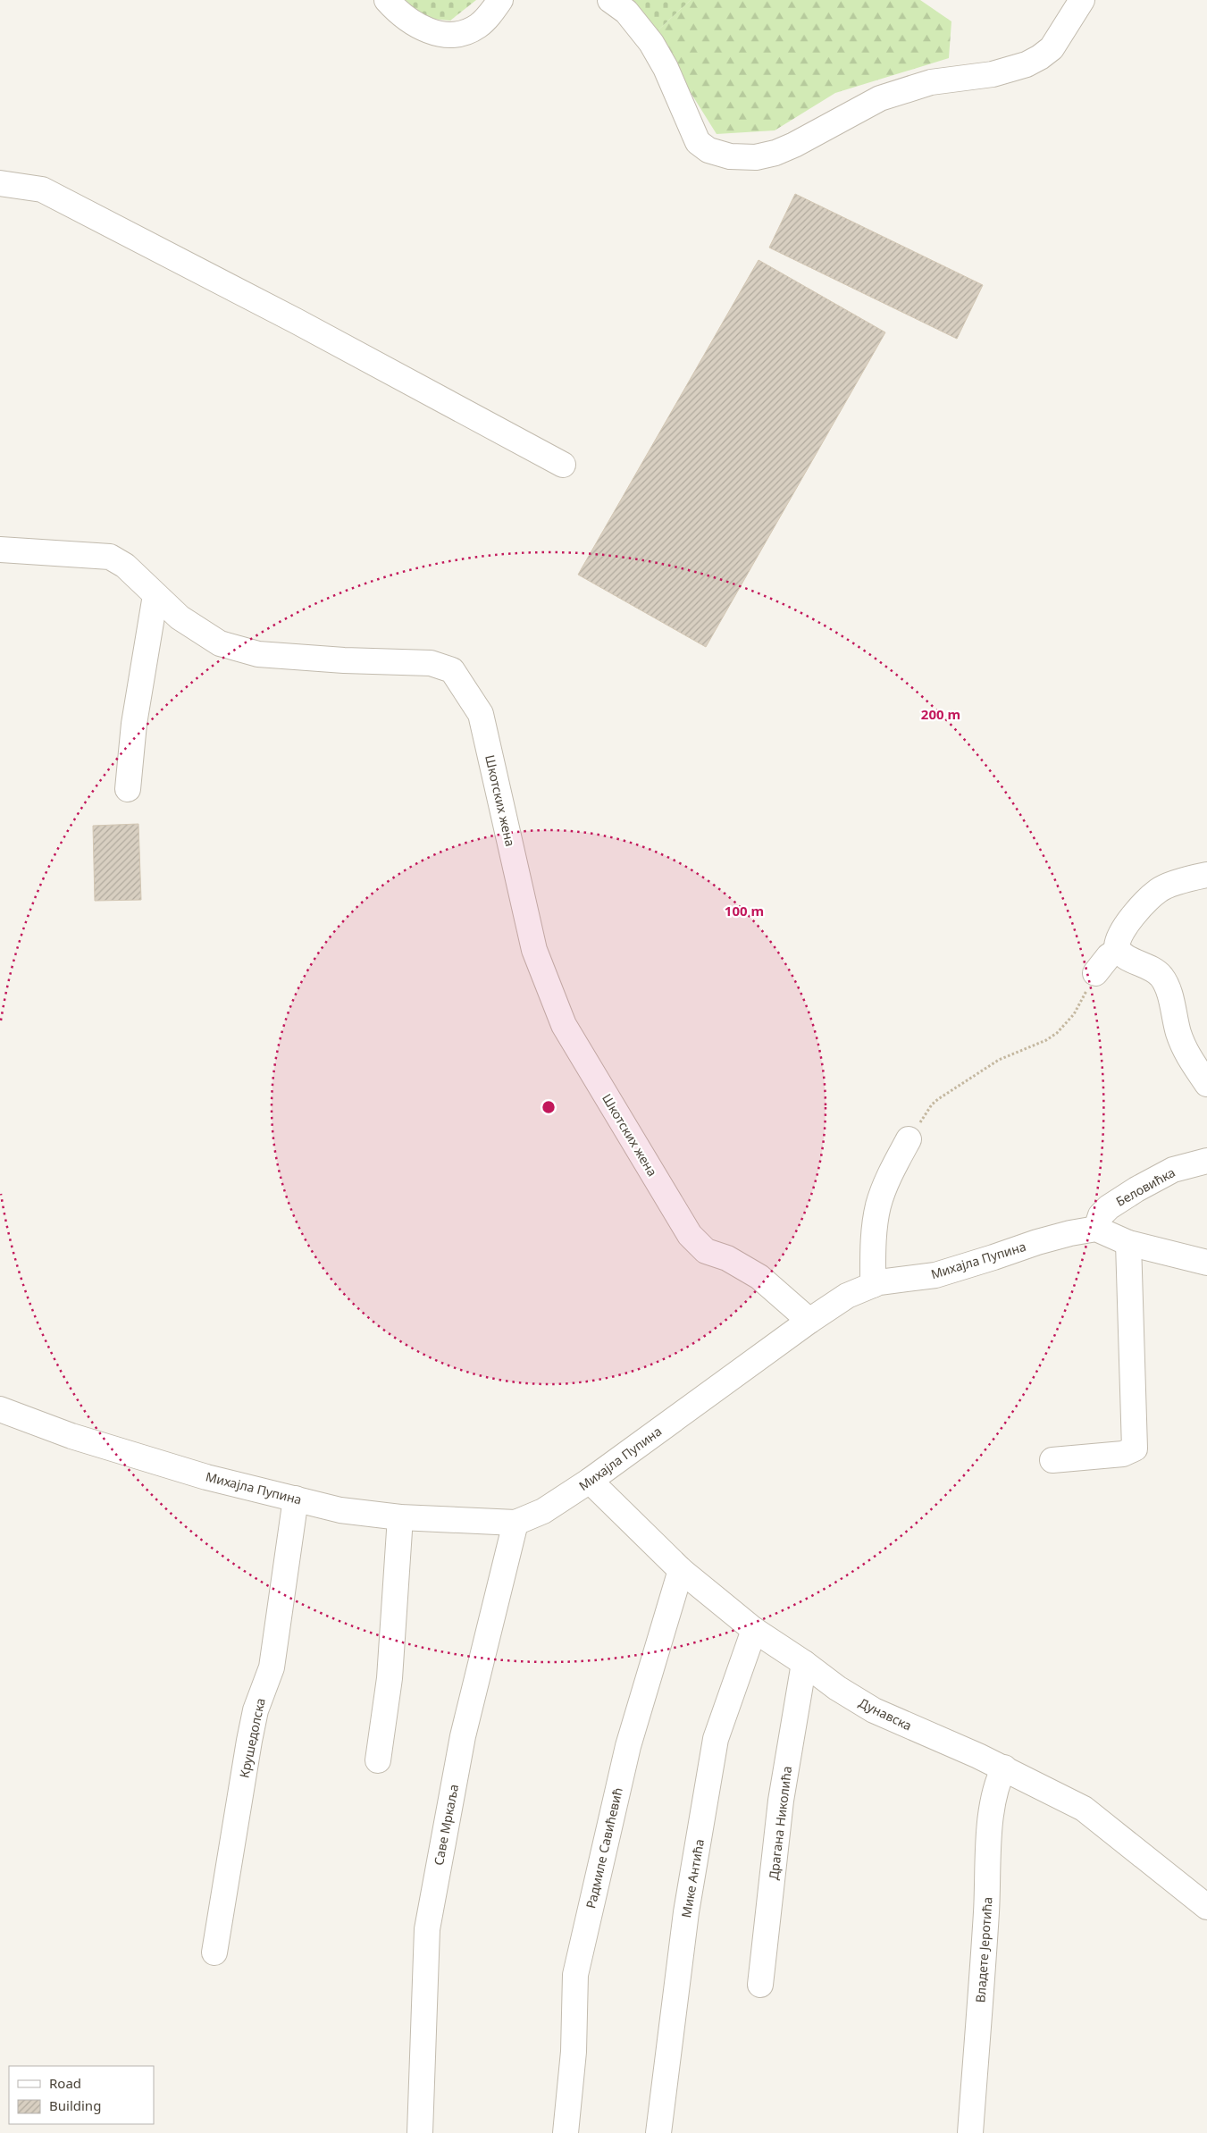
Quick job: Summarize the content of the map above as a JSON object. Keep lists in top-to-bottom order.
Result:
{
  "streets": {
    "street": [
      "Шкотских жена",
      "Беловићка",
      "Михајла Пупина",
      "Дунавска",
      "Крушедолска",
      "Драгана Николића",
      "Саве Мркаља",
      "Радмиле Савићевић",
      "Мике Антића",
      "Владете Јеротића"
    ]
  },
  "crossings": [
    ["Шкотских жена", "Михајла Пупина"],
    ["Беловићка", "Михајла Пупина"],
    ["Михајла Пупина", "Дунавска"],
    ["Михајла Пупина", "Крушедолска"],
    ["Михајла Пупина", "Саве Мркаља"],
    ["Дунавска", "Драгана Николића"],
    ["Дунавска", "Радмиле Савићевић"],
    ["Дунавска", "Мике Антића"],
    ["Дунавска", "Владете Јеротића"]
  ],
  "legend": ["Road", "Building"],
  "rings": ["200 m", "100 m"]
}
